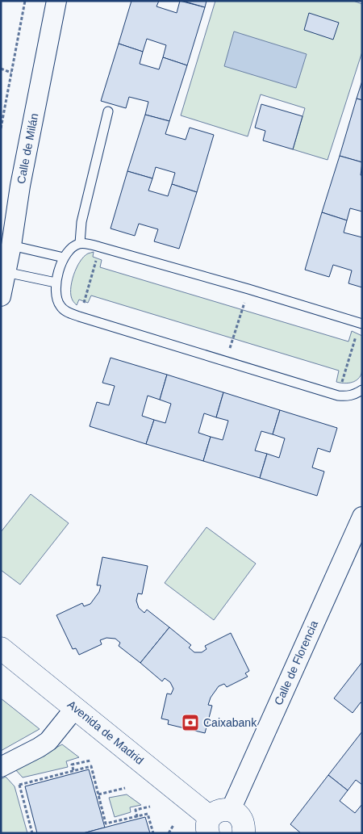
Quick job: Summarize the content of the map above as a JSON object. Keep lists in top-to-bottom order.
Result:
{
  "streets": {
    "street": ["Calle de Milán", "Calle de Florencia", "Avenida de Madrid"]
  },
  "places": {
    "bank": ["Caixabank"]
  }
}
